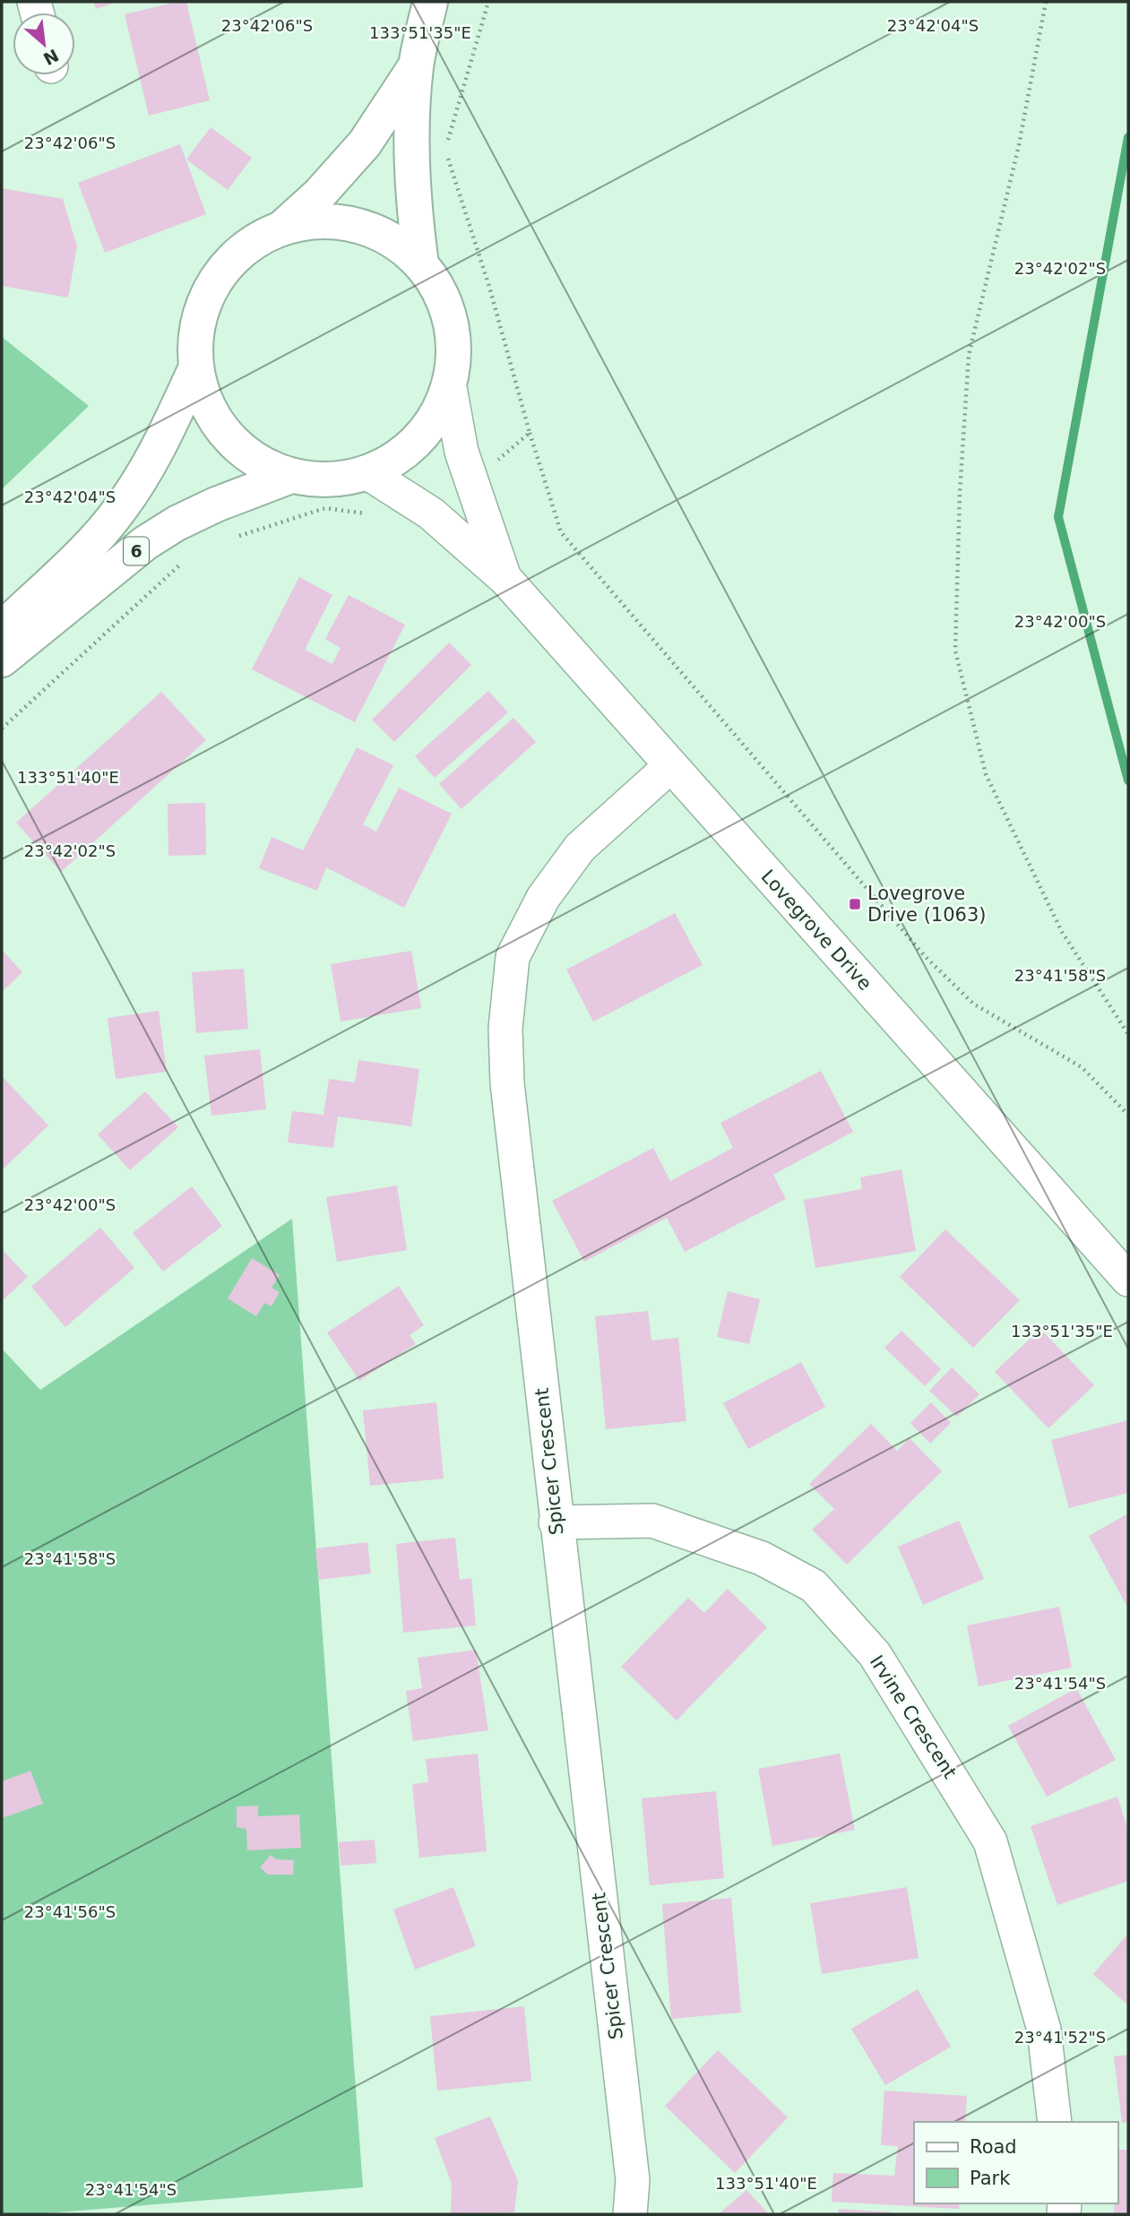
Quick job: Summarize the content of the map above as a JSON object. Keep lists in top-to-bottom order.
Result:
{
  "streets": {
    "main road": ["6"],
    "street": ["Lovegrove Drive", "Spicer Crescent", "Irvine Crescent"]
  },
  "crossings": [
    ["6", "Lovegrove Drive"],
    ["Lovegrove Drive", "Spicer Crescent"],
    ["Spicer Crescent", "Irvine Crescent"]
  ],
  "places": {
    "transit": ["Lovegrove Drive (1063)"]
  },
  "legend": ["Road", "Park"],
  "north": "bottom right",
  "coordinates": [
    "23°42'06\"S",
    "23°42'04\"S",
    "133°51'35\"E",
    "23°42'02\"S",
    "23°42'00\"S",
    "133°51'40\"E",
    "23°41'58\"S",
    "23°41'54\"S",
    "23°41'56\"S",
    "23°41'52\"S"
  ]
}
